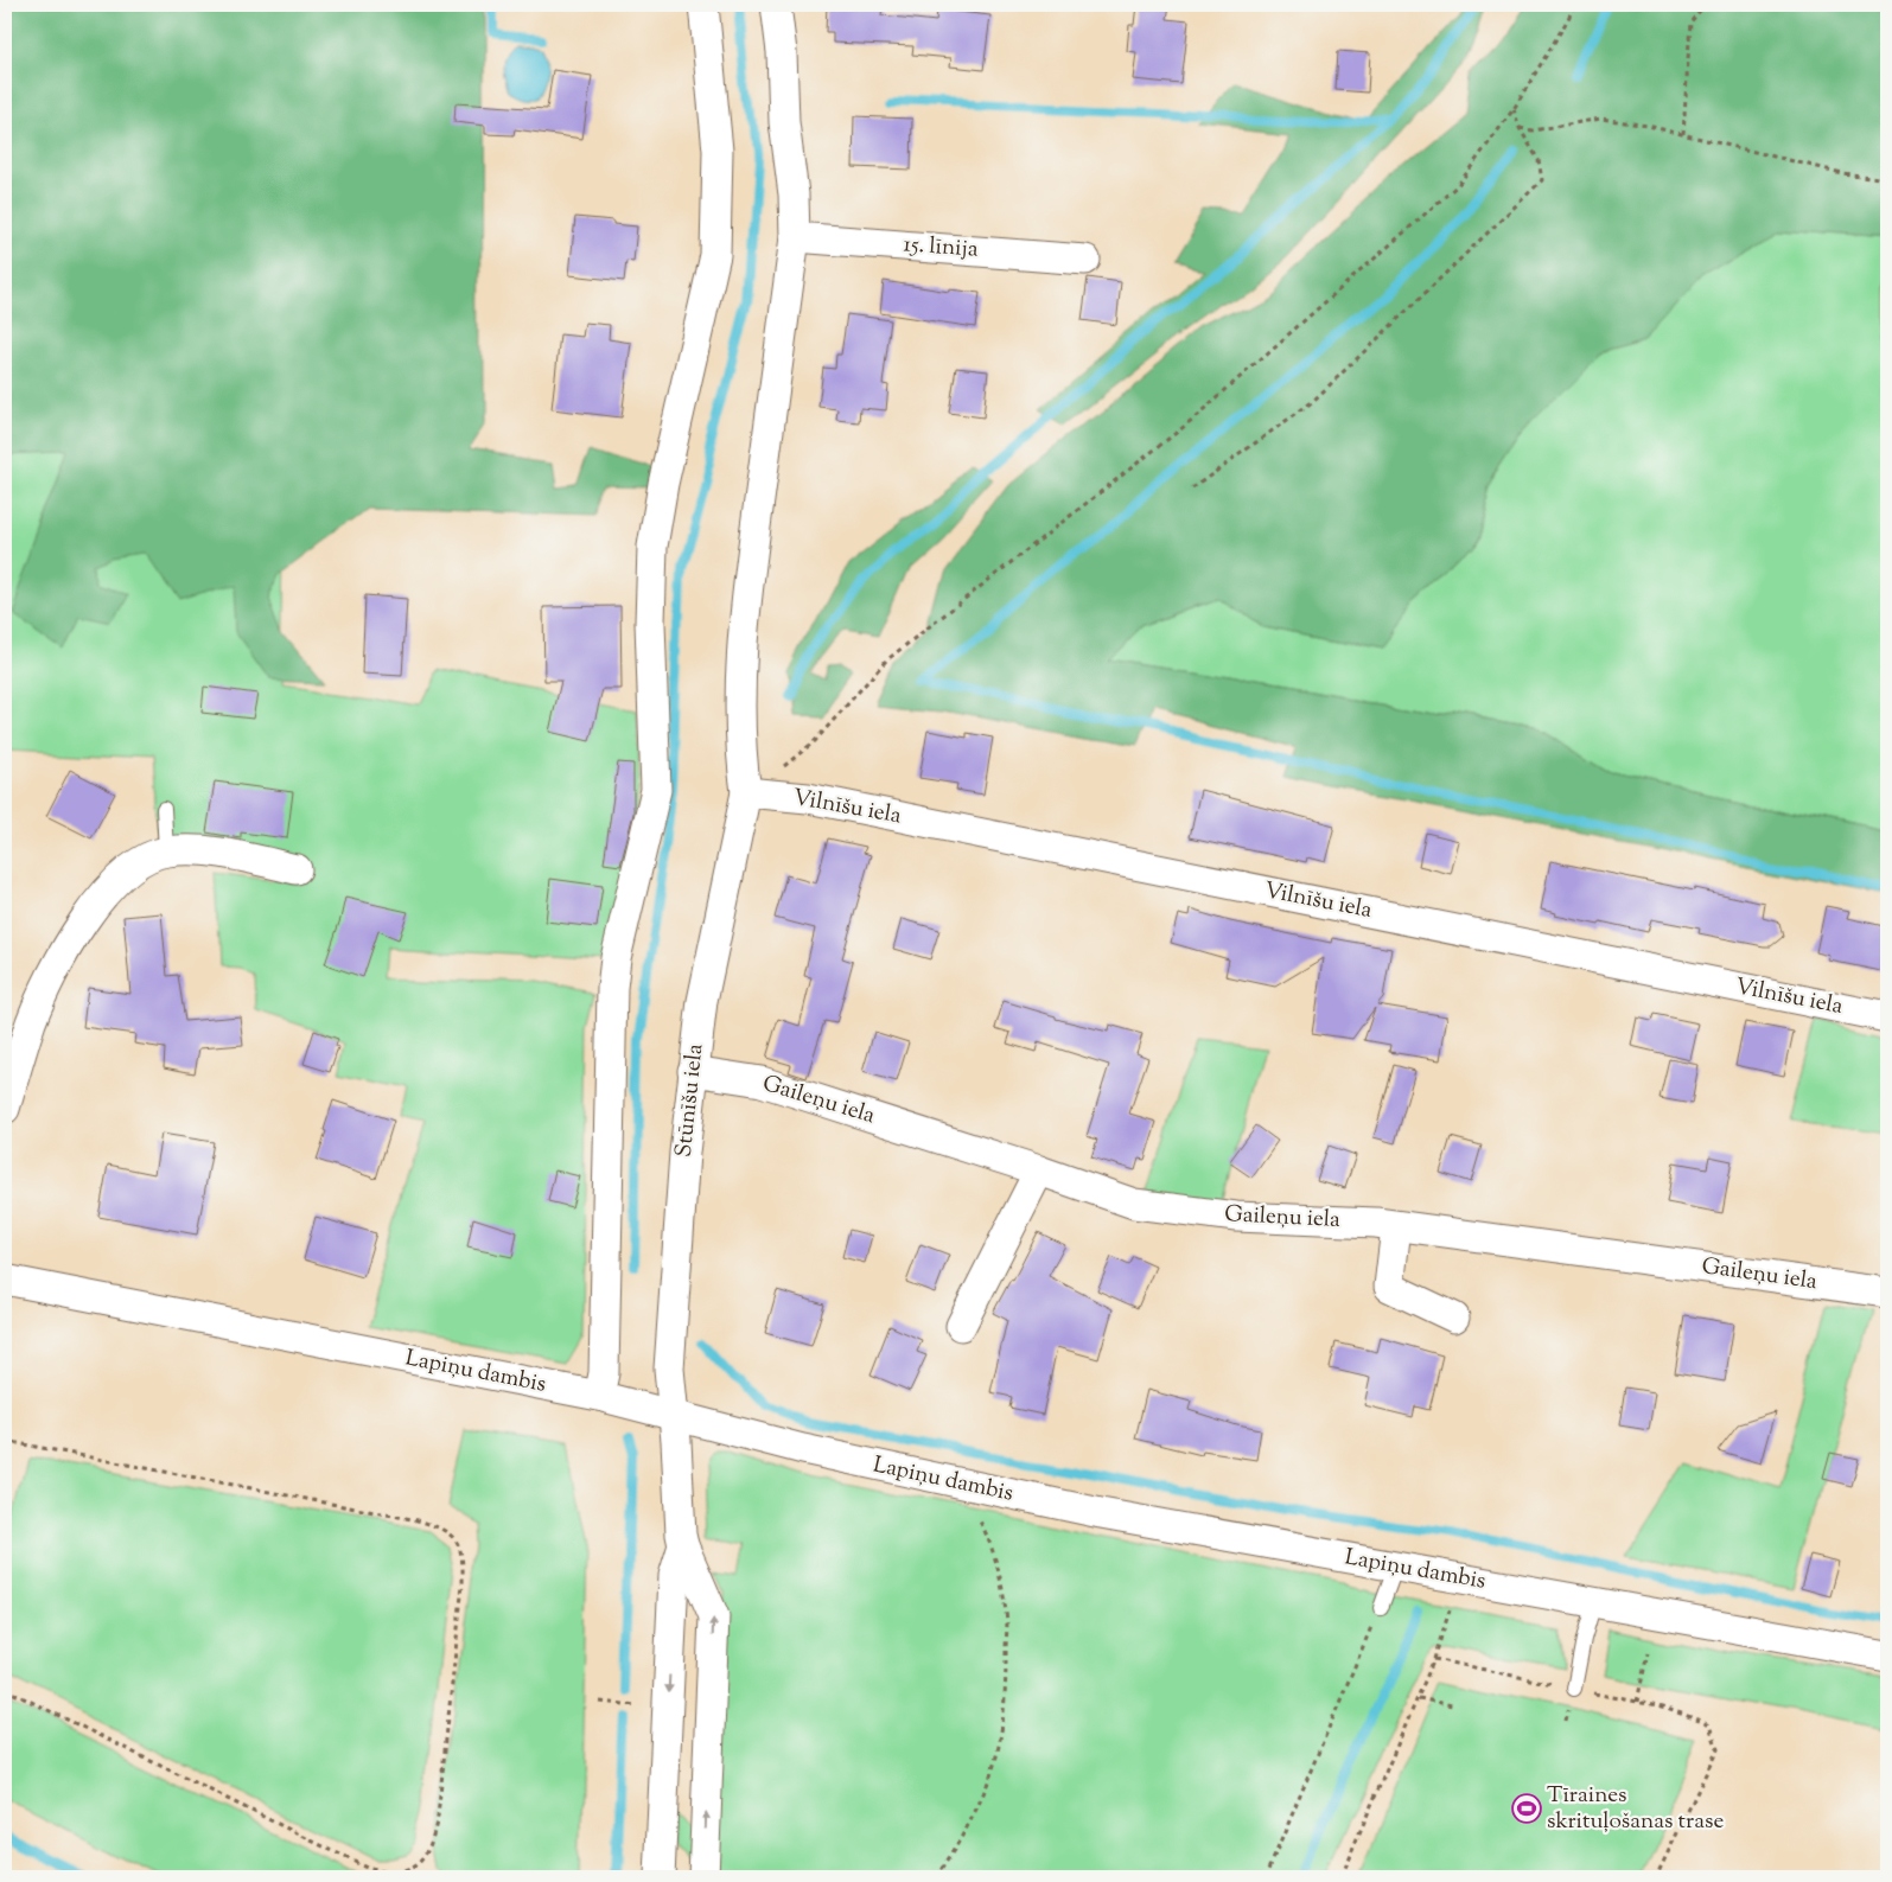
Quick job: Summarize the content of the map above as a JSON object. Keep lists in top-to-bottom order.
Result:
{
  "streets": {
    "street": [
      "15. līnija",
      "Vilnīšu iela",
      "Stūnīšu iela",
      "Gaileņu iela",
      "Lapiņu dambis"
    ]
  },
  "crossings": [
    ["Vilnīšu iela", "Stūnīšu iela"],
    ["Stūnīšu iela", "Gaileņu iela"],
    ["Stūnīšu iela", "Lapiņu dambis"]
  ],
  "places": {
    "sports": ["Tīraines skrituļošanas trase"]
  }
}
